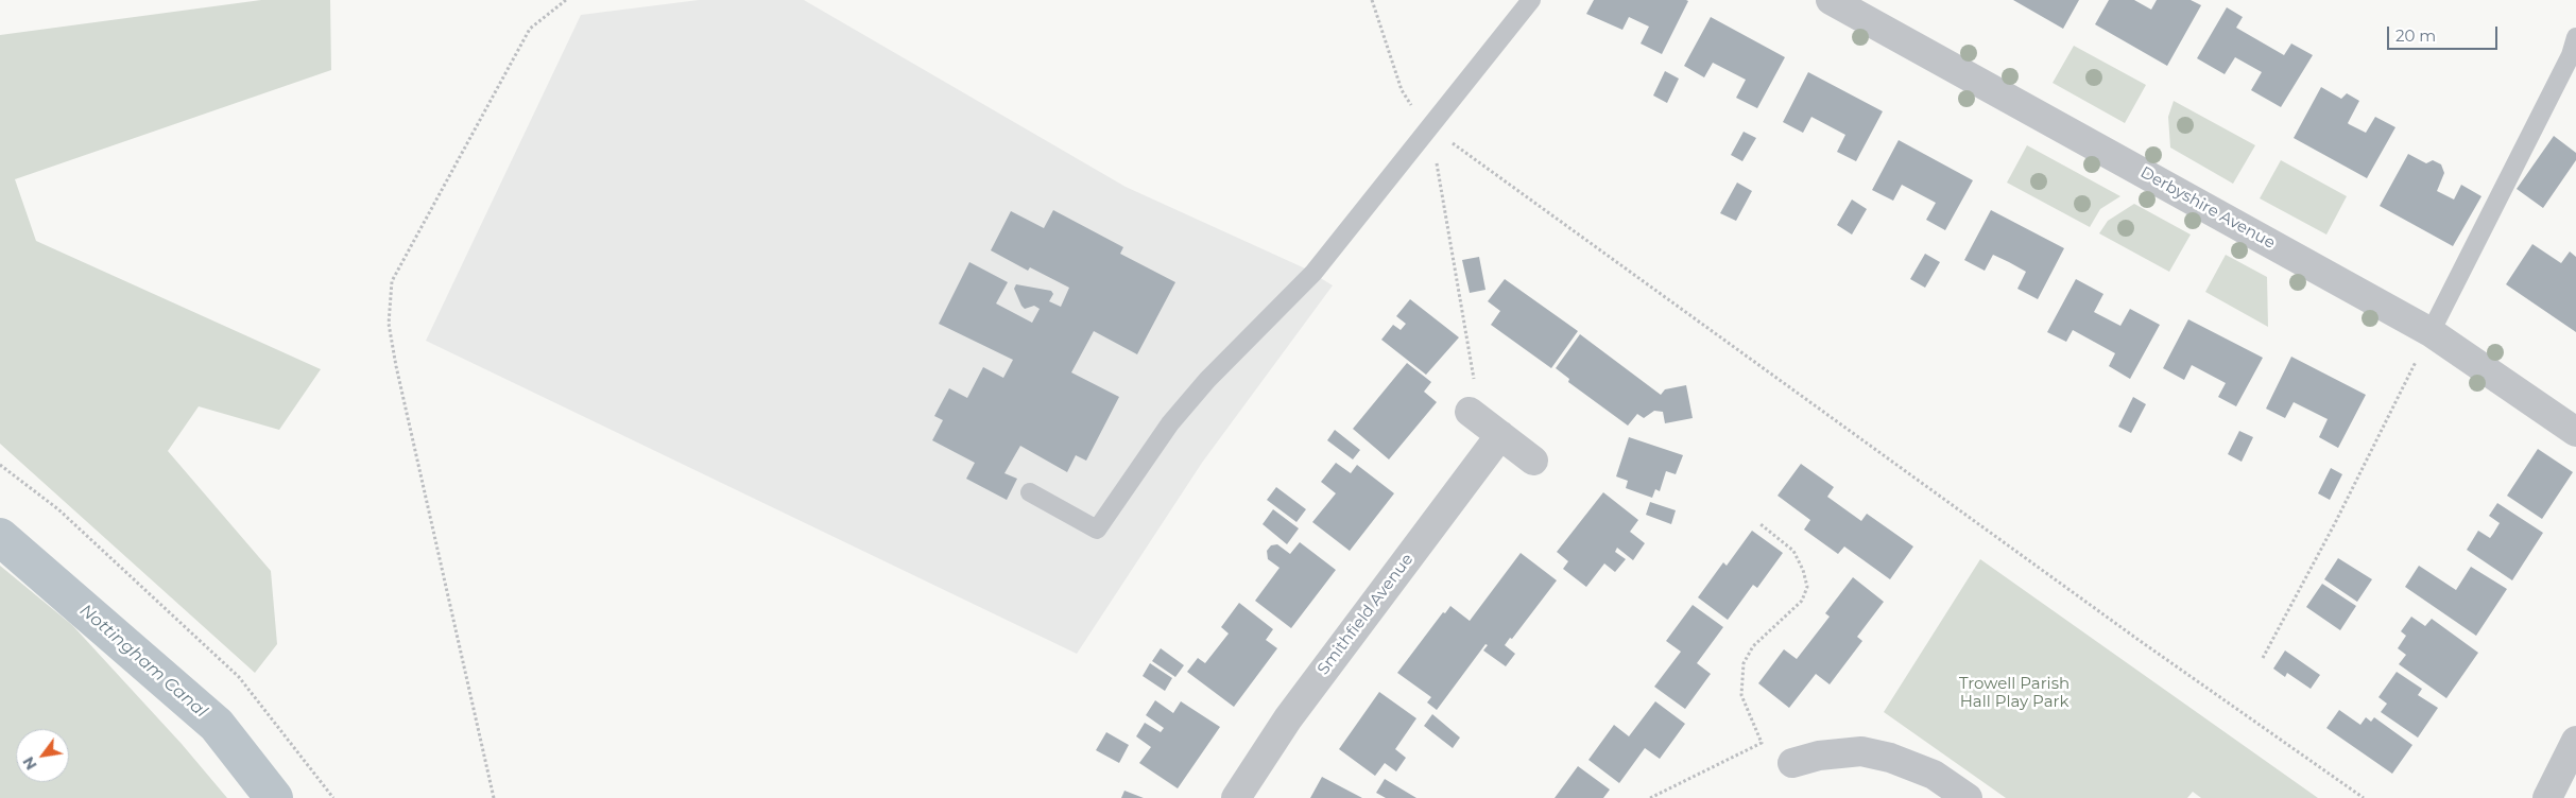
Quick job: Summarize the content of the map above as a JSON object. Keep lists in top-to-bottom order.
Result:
{
  "streets": {
    "street": ["Derbyshire Avenue", "Smithfield Avenue"]
  },
  "water": ["Nottingham Canal"],
  "parks": ["Trowell Parish Hall Play Park"],
  "scale_bar": "20 m",
  "north": "bottom left"
}
